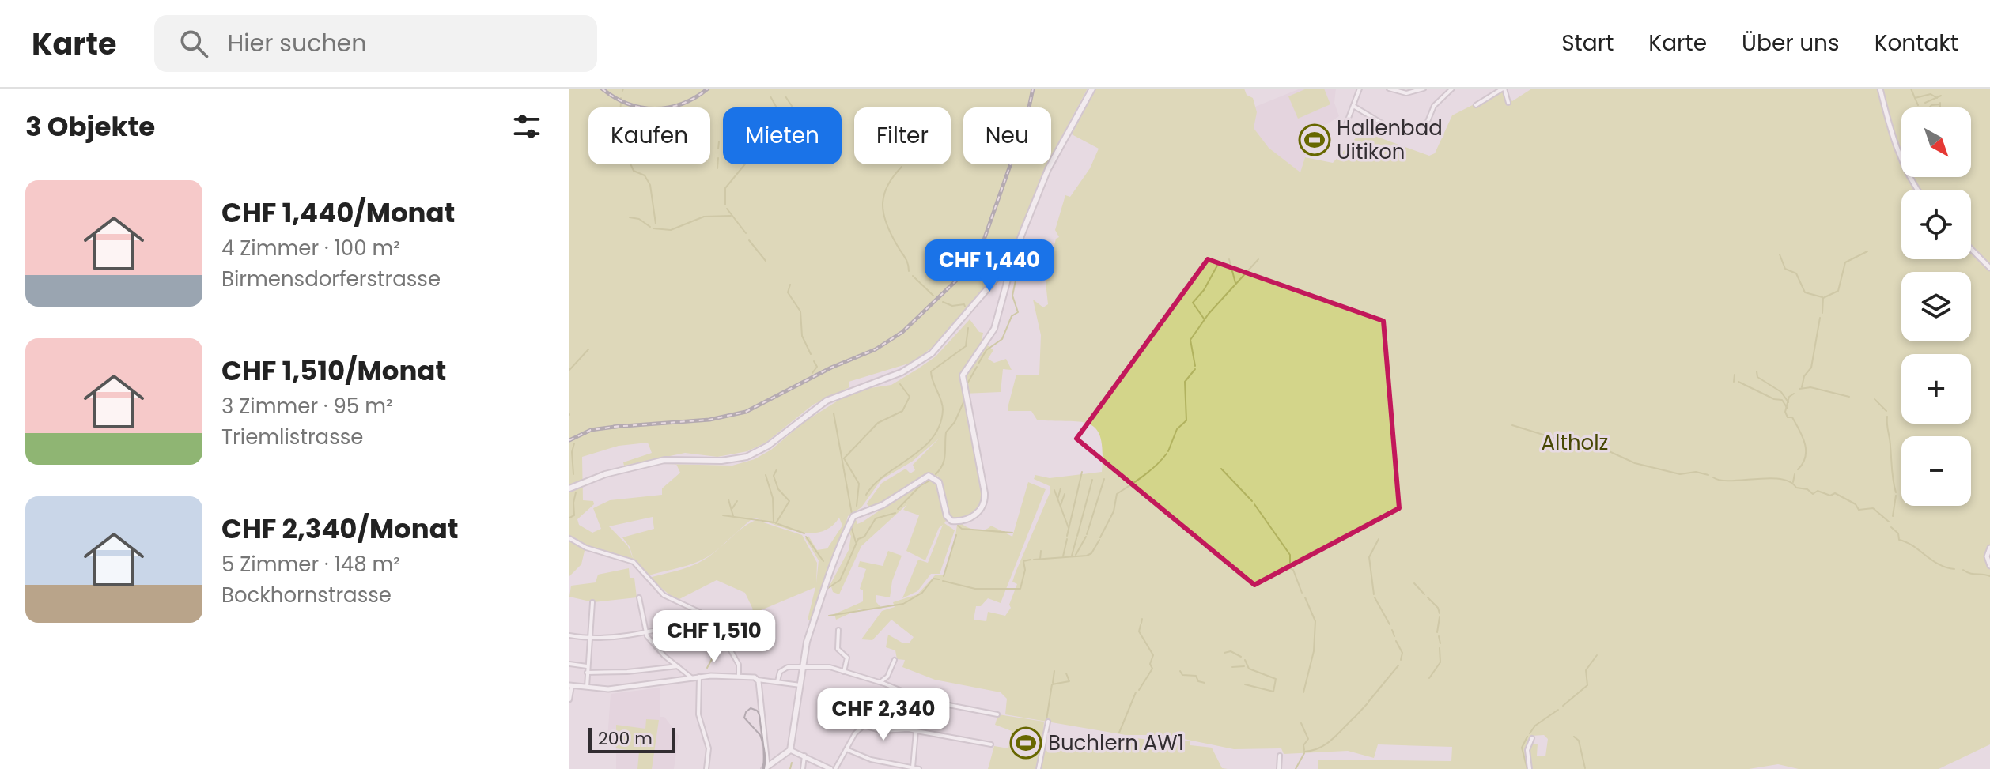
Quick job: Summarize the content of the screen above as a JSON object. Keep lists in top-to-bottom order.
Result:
{
  "parks": ["Altholz"],
  "places": {
    "sports": ["Hallenbad Uitikon", "Buchlern AW1"]
  },
  "scale_bar": "200 m",
  "north": "bottom right",
  "page": {
    "header": "Karte",
    "search": "Hier suchen",
    "nav": [
      "Start",
      "Karte",
      "Über uns",
      "Kontakt"
    ],
    "heading": "3 Objekte",
    "map_buttons": ["+", "−"],
    "chip": [
      "Kaufen",
      "Mieten",
      "Filter",
      "Neu"
    ],
    "list": [
      {
        "name": "CHF 1,440/Monat",
        "note": "4 Zimmer · 100 m² · Birmensdorferstrasse"
      },
      {
        "name": "CHF 1,510/Monat",
        "note": "3 Zimmer · 95 m² · Triemlistrasse"
      },
      {
        "name": "CHF 2,340/Monat",
        "note": "5 Zimmer · 148 m² · Bockhornstrasse"
      }
    ],
    "price": ["CHF 1,440", "CHF 1,510", "CHF 2,340"],
    "scale": "200 m"
  }
}
